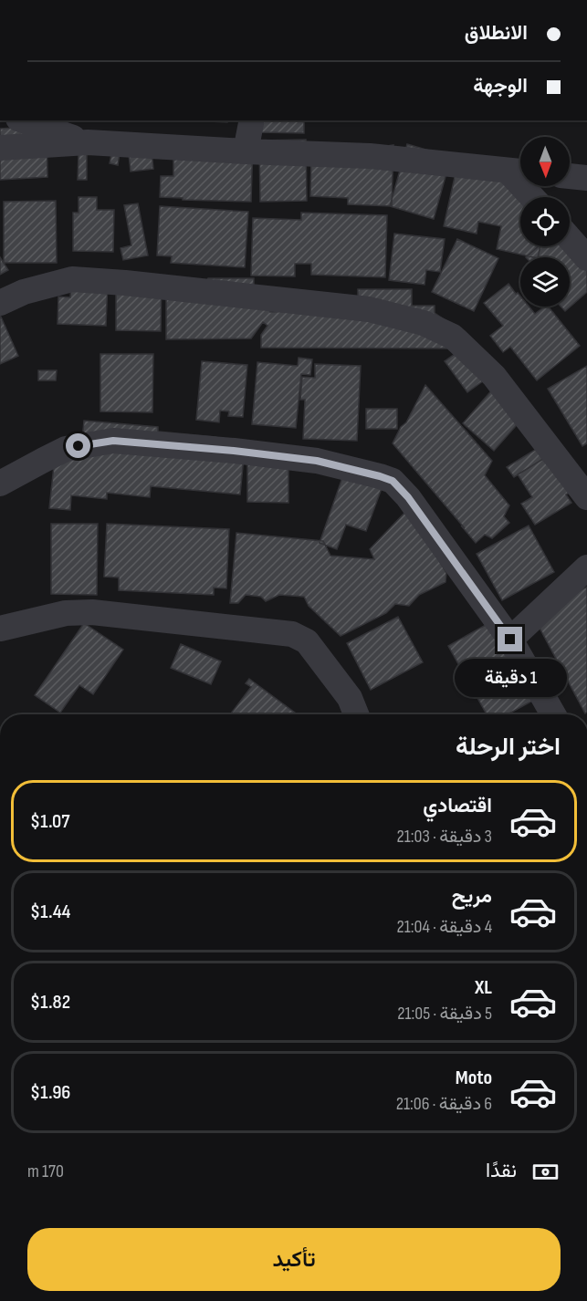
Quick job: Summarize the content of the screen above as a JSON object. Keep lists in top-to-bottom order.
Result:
{
  "north": "bottom",
  "page": {
    "banner": ["الانطلاق", "الوجهة"],
    "bubble": "1 دقيقة",
    "heading": "اختر الرحلة",
    "list": [
      {
        "name": "اقتصادي",
        "note": "3 دقيقة · 21:03",
        "value": "$1.07"
      },
      {
        "name": "مريح",
        "note": "4 دقيقة · 21:04",
        "value": "$1.44"
      },
      {
        "name": "XL",
        "note": "5 دقيقة · 21:05",
        "value": "$1.82"
      },
      {
        "name": "Moto",
        "note": "6 دقيقة · 21:06",
        "value": "$1.96"
      }
    ],
    "pay": ["نقدًا", "170 m"],
    "buttons": "تأكيد"
  }
}
